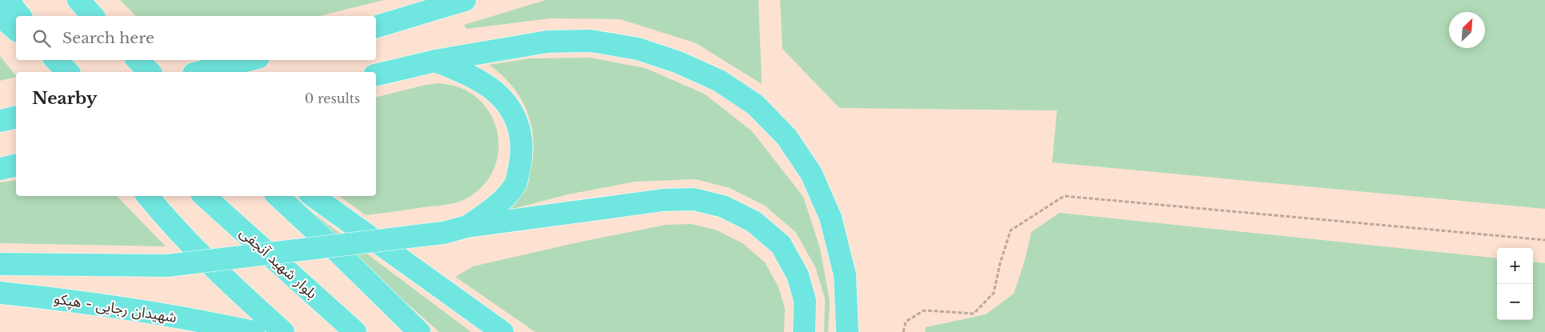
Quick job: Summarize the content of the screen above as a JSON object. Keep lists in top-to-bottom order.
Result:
{
  "streets": {
    "main road": ["بلوار شهید آنجفی", "شهیدان رجایی - هپکو"]
  },
  "north": "top right",
  "page": {
    "search": "Search here",
    "heading": ["Nearby", "0 results"],
    "map_buttons": ["+", "−"]
  }
}
